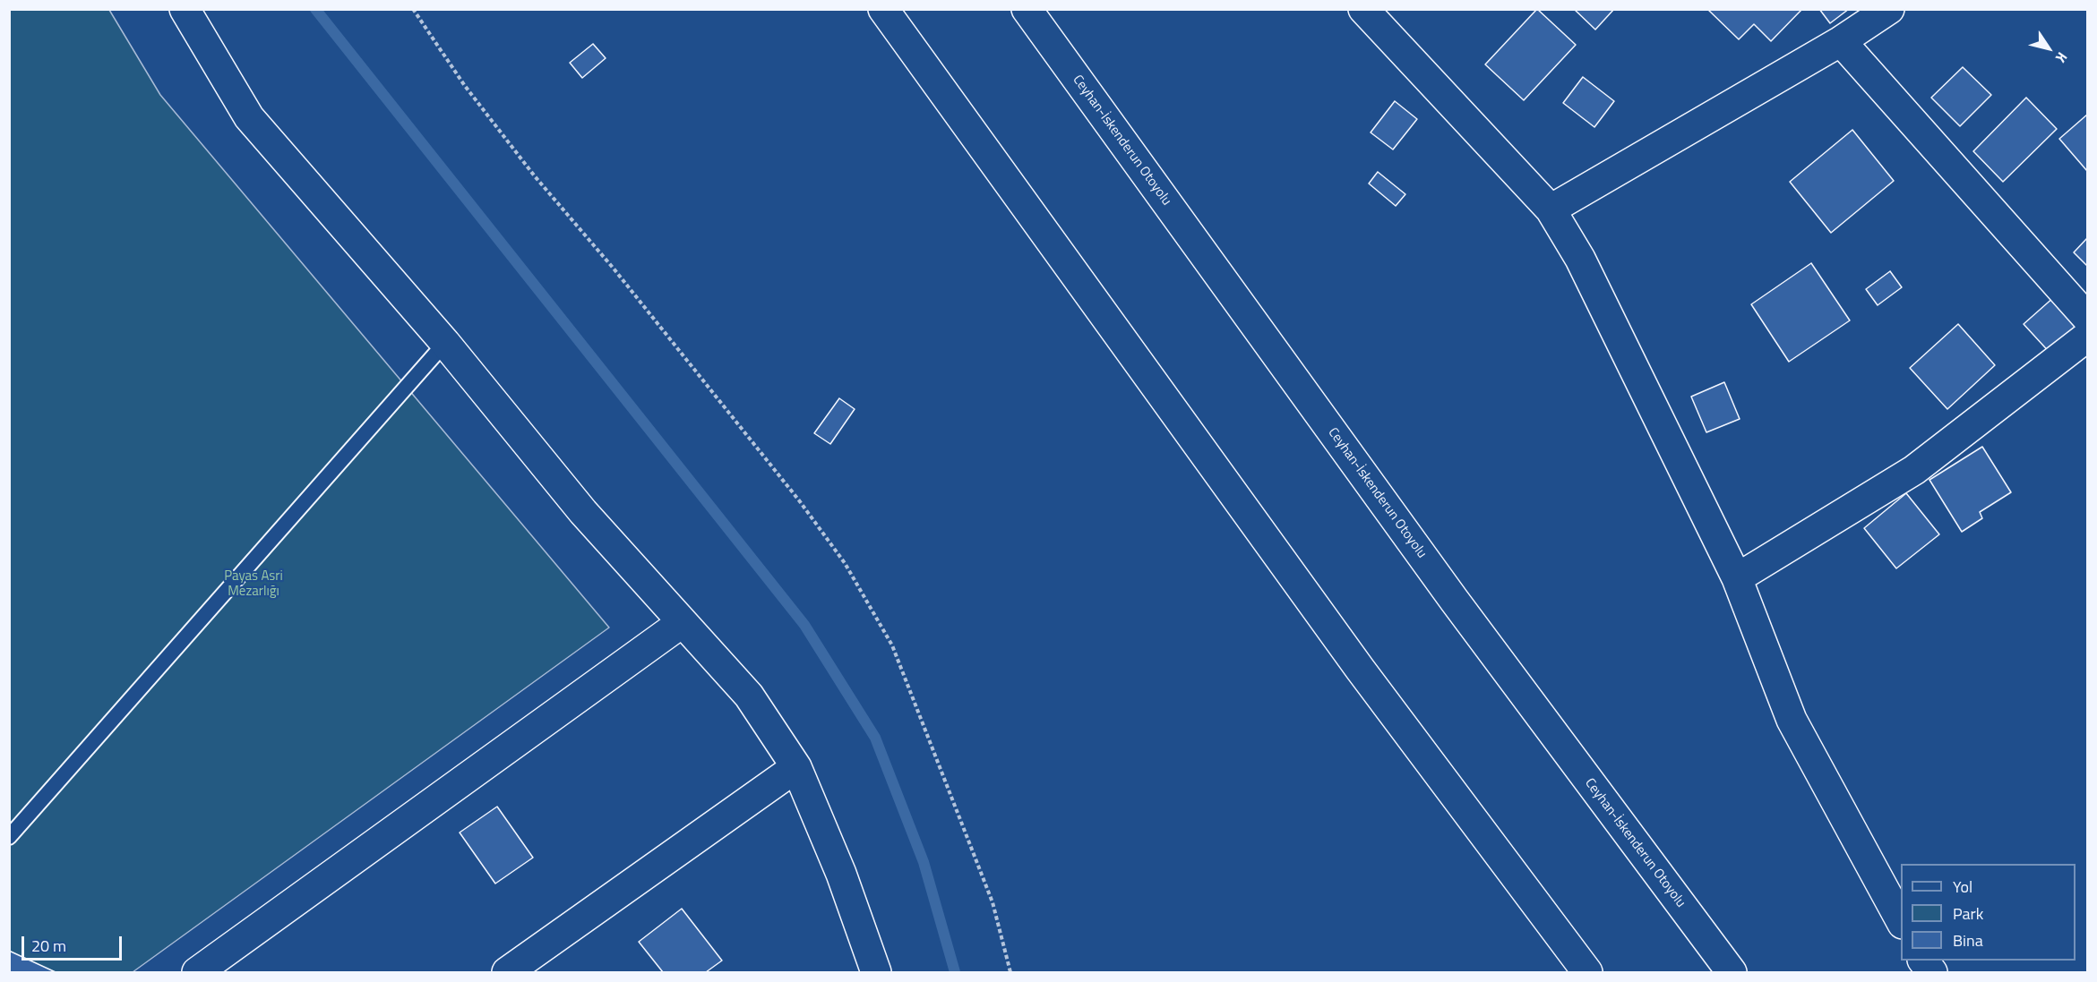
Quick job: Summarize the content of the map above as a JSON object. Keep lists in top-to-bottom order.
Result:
{
  "streets": {
    "main road": ["Ceyhan-İskenderun Otoyolu"]
  },
  "parks": ["Payas Asri Mezarlığı"],
  "legend": ["Yol", "Park", "Bina"],
  "scale_bar": "20 m",
  "north": "bottom right"
}
